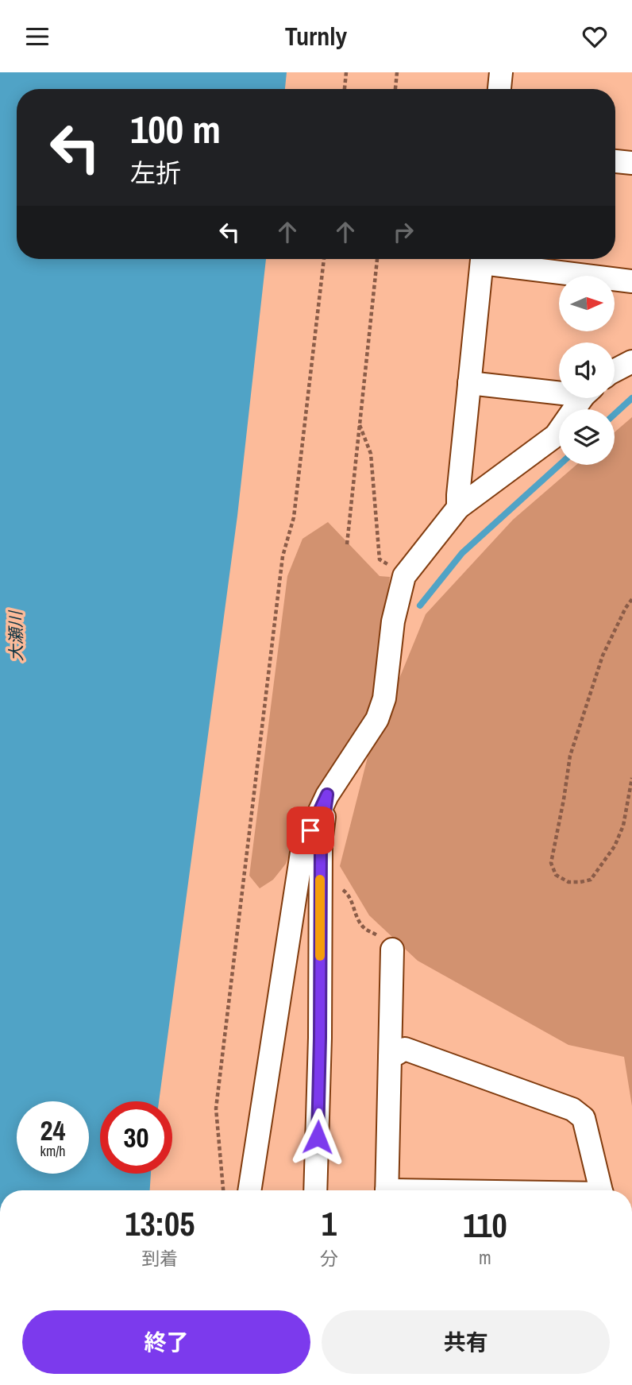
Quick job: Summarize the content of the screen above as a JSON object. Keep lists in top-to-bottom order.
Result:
{
  "water": ["大瀬川"],
  "north": "right",
  "page": {
    "header": "Turnly",
    "turn": ["100 m", "左折"],
    "speed": "24 km/h",
    "limit": "30",
    "eta": [
      "13:05",
      "到着",
      "1",
      "分",
      "110",
      "m"
    ],
    "buttons": ["終了", "共有"]
  }
}
